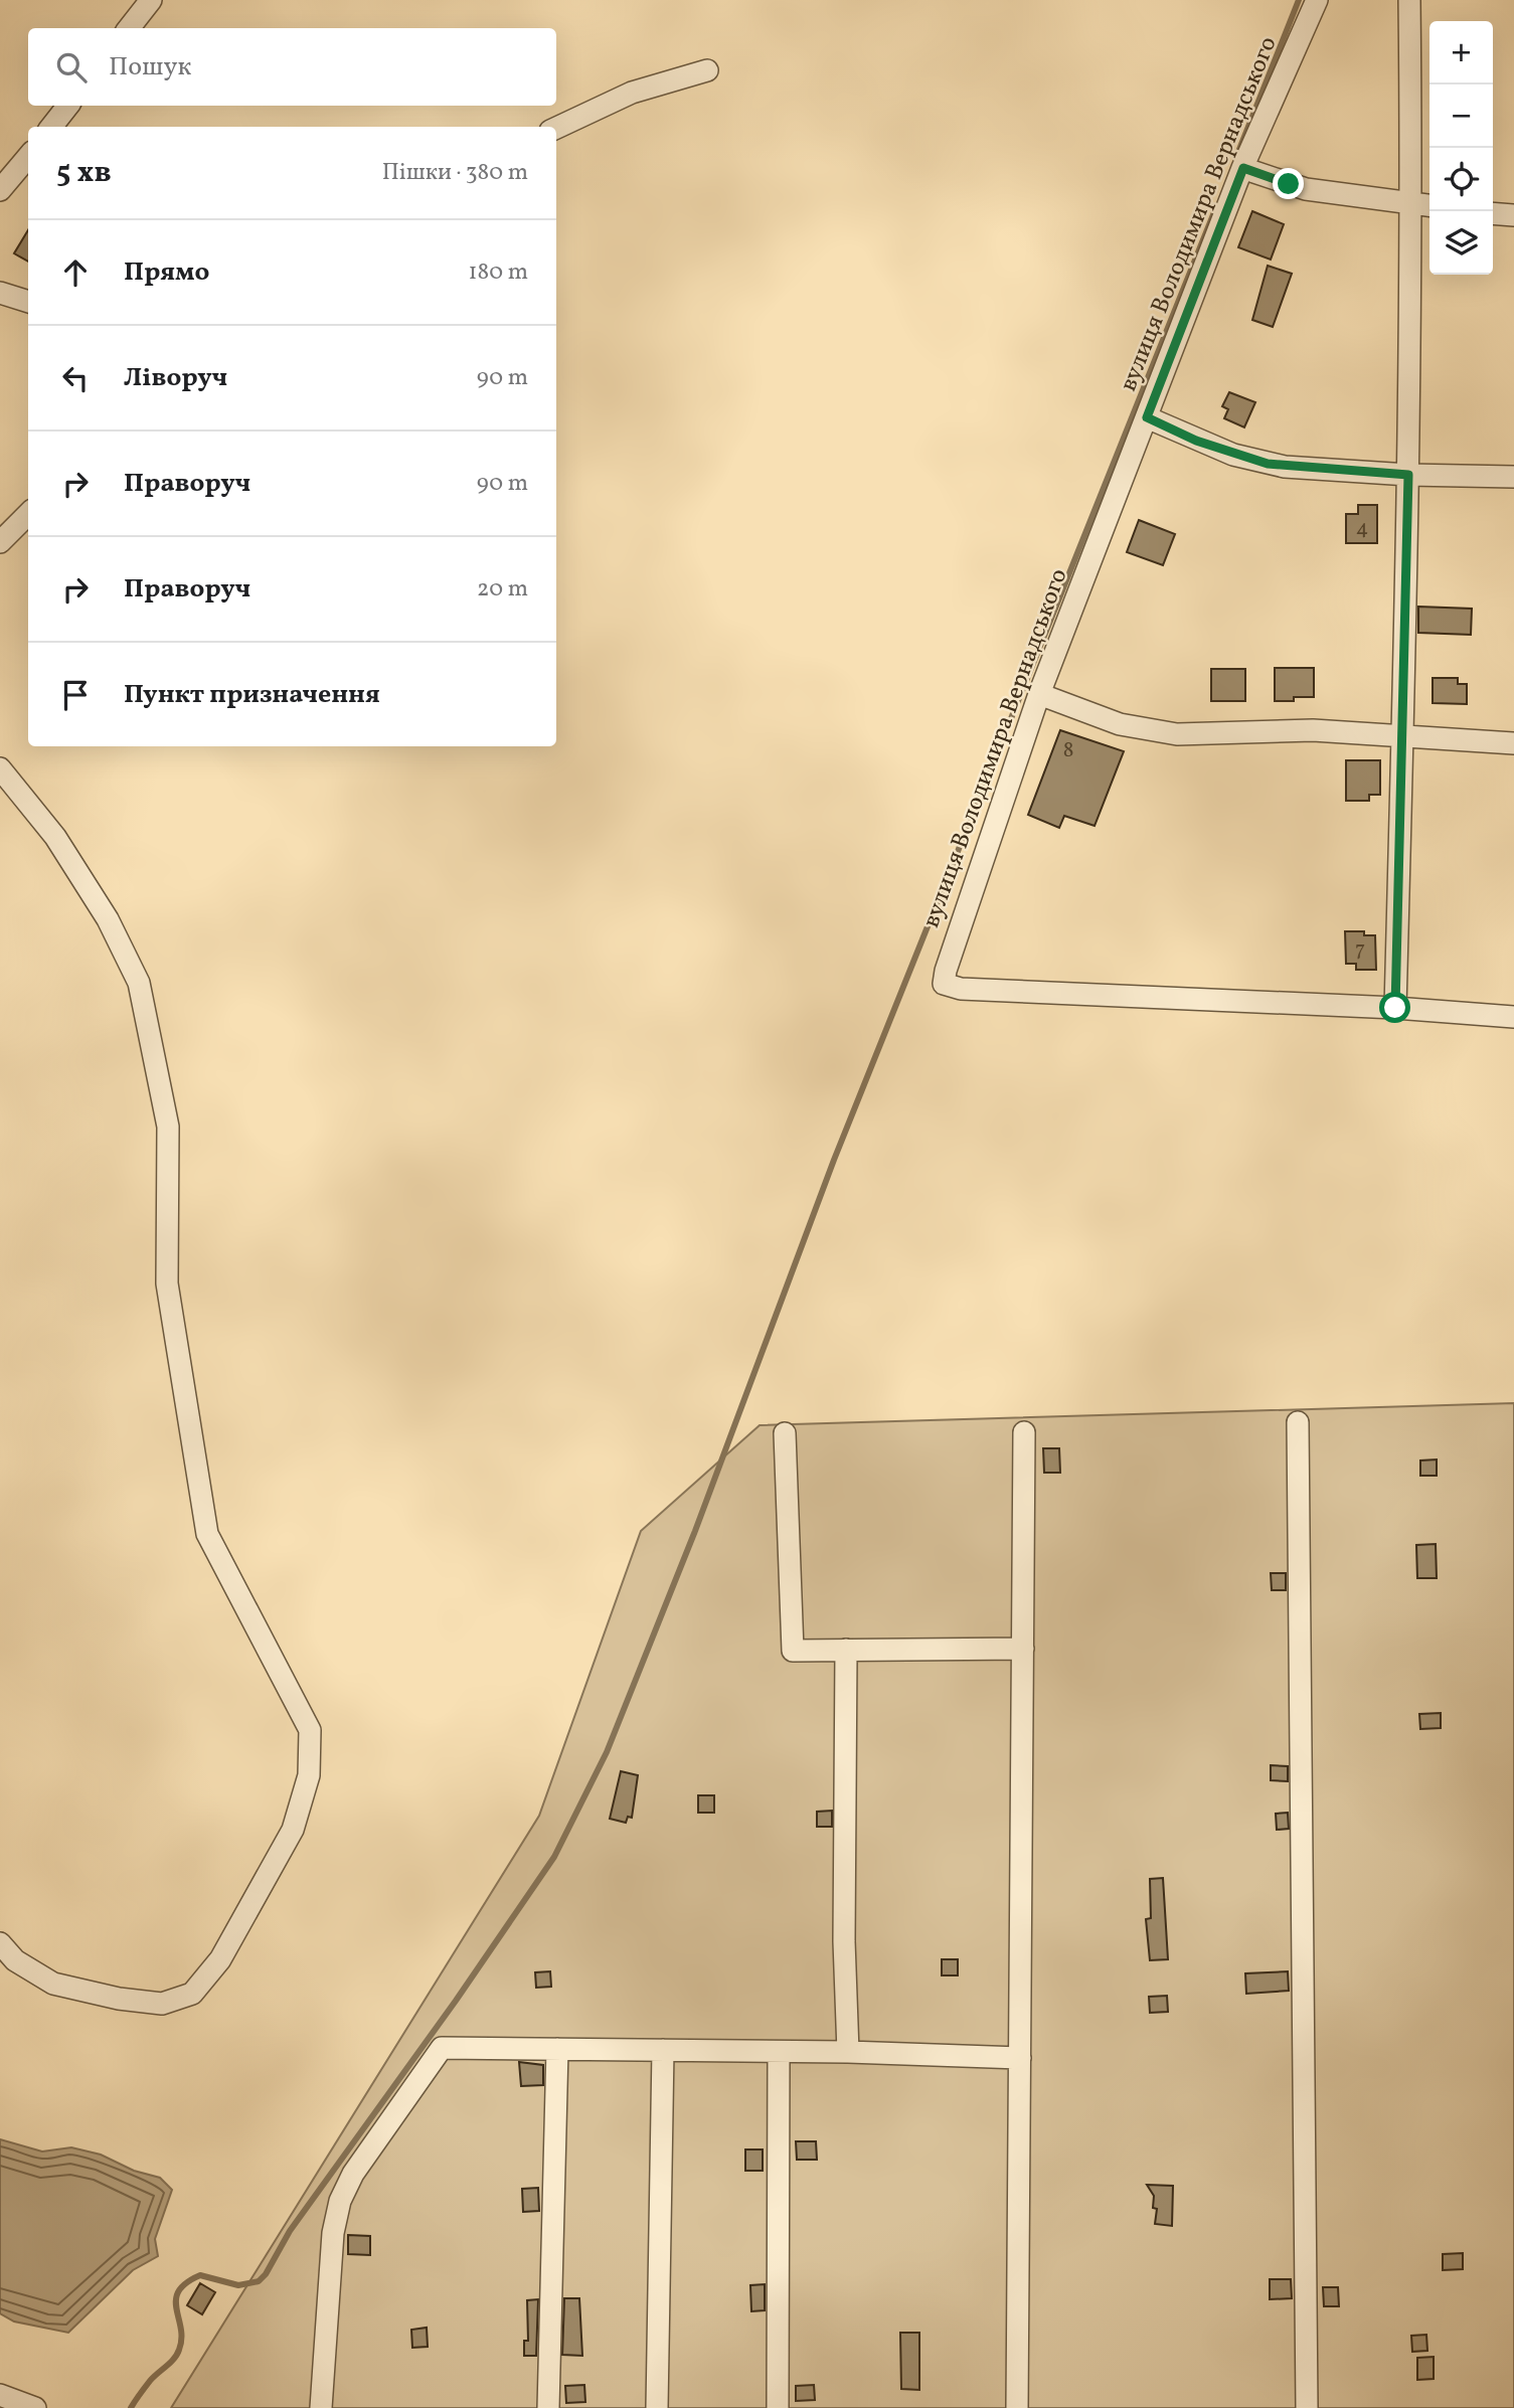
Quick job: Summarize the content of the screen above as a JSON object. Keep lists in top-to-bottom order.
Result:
{
  "streets": {
    "street": ["вулиця Володимира Вернадського"]
  },
  "house_numbers": ["4", "8", "7"],
  "page": {
    "map_buttons": ["+", "−"],
    "search": "Пошук",
    "heading": ["5 хв", "Пішки · 380 m"],
    "list": [
      ["Прямо", "180 m"],
      ["Ліворуч", "90 m"],
      ["Праворуч", "90 m"],
      ["Праворуч", "20 m"],
      "Пункт призначення"
    ]
  }
}
